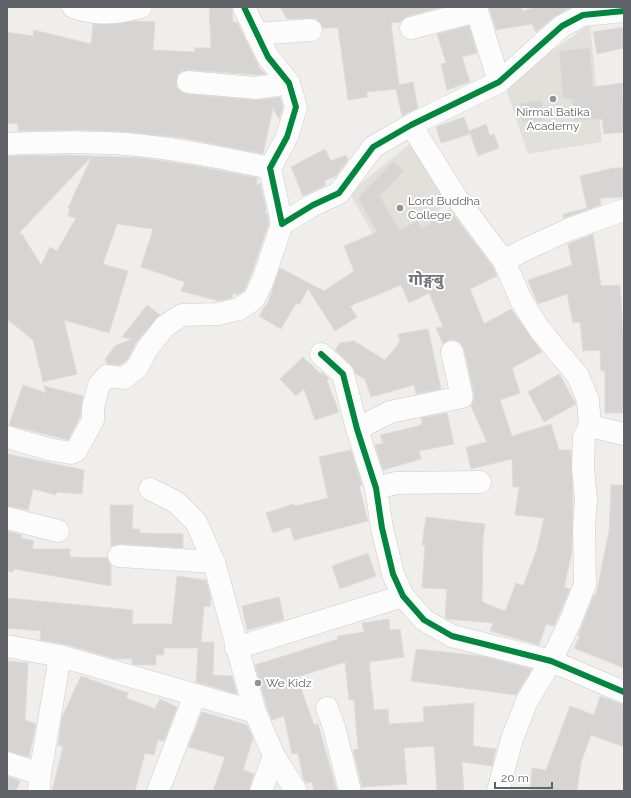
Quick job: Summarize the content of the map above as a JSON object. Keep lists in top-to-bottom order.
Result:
{
  "districts": ["गोङ्गबु"],
  "places": ["Nirmal Batika Academy", "Lord Buddha College", "We Kidz"],
  "scale_bar": "20 m"
}
